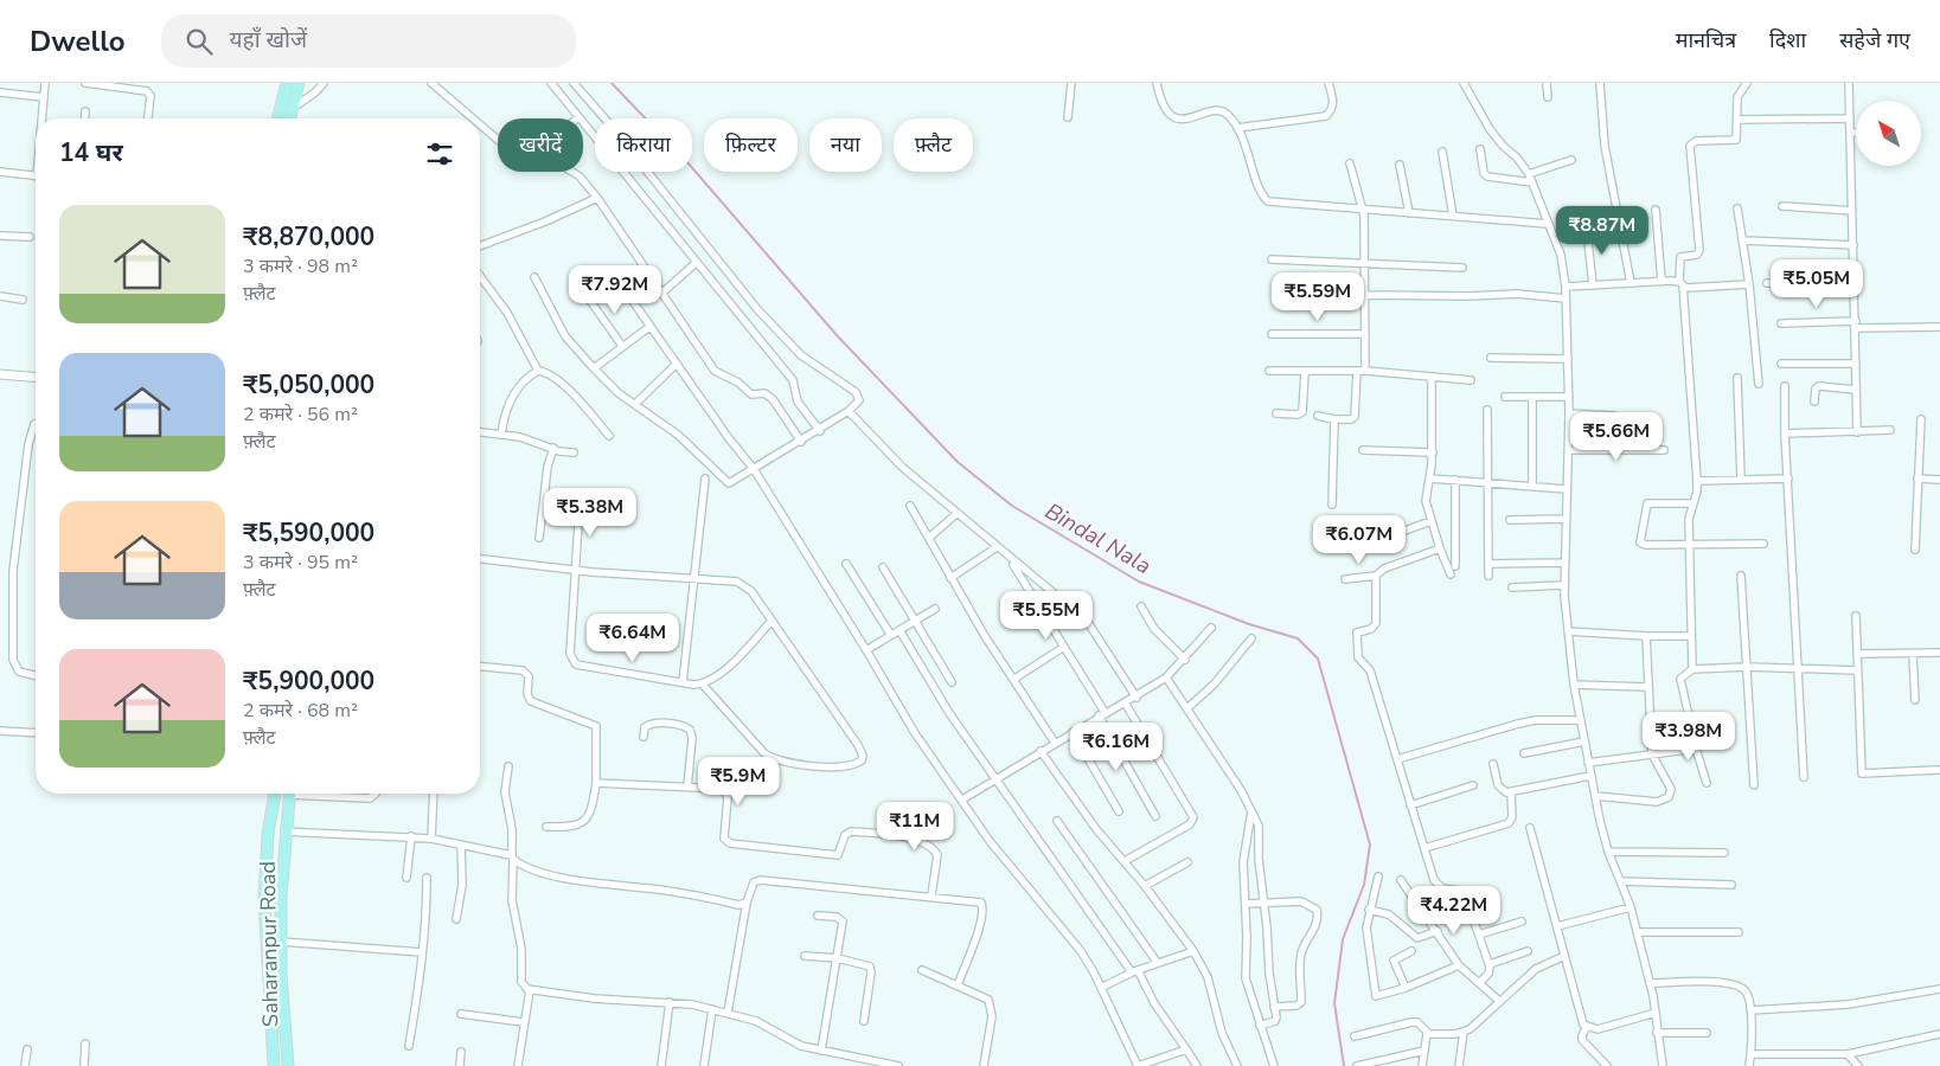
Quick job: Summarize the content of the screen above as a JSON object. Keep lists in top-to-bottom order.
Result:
{
  "streets": {
    "main road": ["Saharanpur Road"]
  },
  "water": ["Bindal Nala"],
  "north": "top left",
  "page": {
    "header": "Dwello",
    "search": "यहाँ खोजें",
    "nav": ["मानचित्र", "दिशा", "सहेजे गए"],
    "chip": [
      "खरीदें",
      "किराया",
      "फ़िल्टर",
      "नया",
      "फ़्लैट"
    ],
    "heading": "14 घर",
    "list": [
      {
        "name": "₹8,870,000",
        "note": "3 कमरे · 98 m² · फ़्लैट"
      },
      {
        "name": "₹5,050,000",
        "note": "2 कमरे · 56 m² · फ़्लैट"
      },
      {
        "name": "₹5,590,000",
        "note": "3 कमरे · 95 m² · फ़्लैट"
      },
      {
        "name": "₹5,900,000",
        "note": "2 कमरे · 68 m² · फ़्लैट"
      }
    ],
    "price": [
      "₹8.87M",
      "₹5.05M",
      "₹7.92M",
      "₹5.59M",
      "₹5.66M",
      "₹5.38M",
      "₹6.07M",
      "₹5.55M",
      "₹6.64M",
      "₹3.98M",
      "₹6.16M",
      "₹5.9M",
      "₹11M",
      "₹4.22M"
    ]
  }
}
